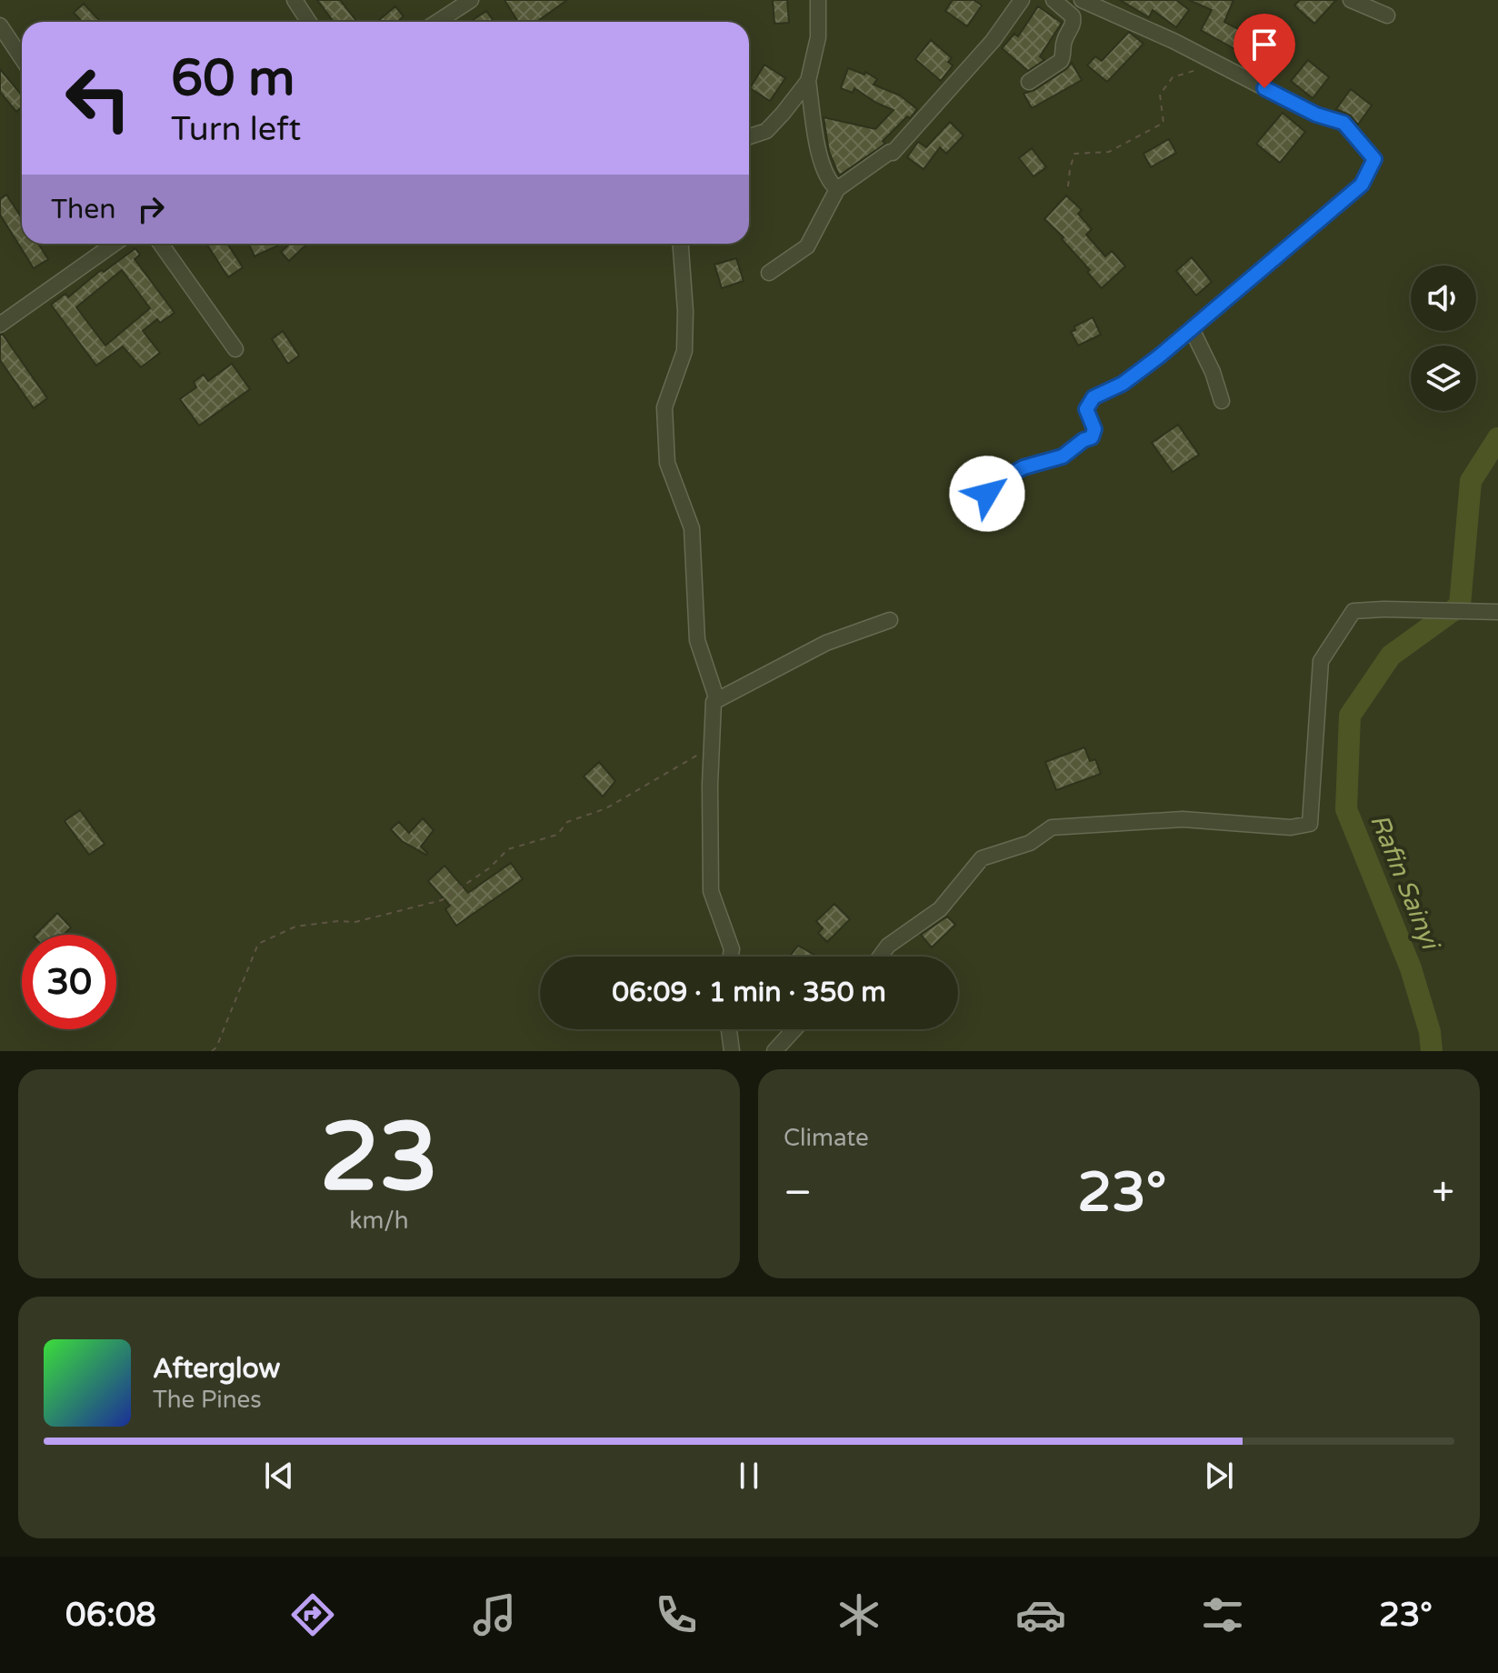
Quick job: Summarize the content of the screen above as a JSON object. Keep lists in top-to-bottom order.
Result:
{
  "water": ["Rafin Sainyi"],
  "page": {
    "turn": ["60 m", "Turn left"],
    "then": "Then",
    "limit": "30",
    "trip": "06:09 · 1 min · 350 m",
    "tile": [
      ["23", "km/h"],
      "Climate"
    ],
    "heat": ["−", "23°", "+"],
    "song": ["Afterglow", "The Pines"],
    "tabs": ["06:08", "23°"]
  }
}
